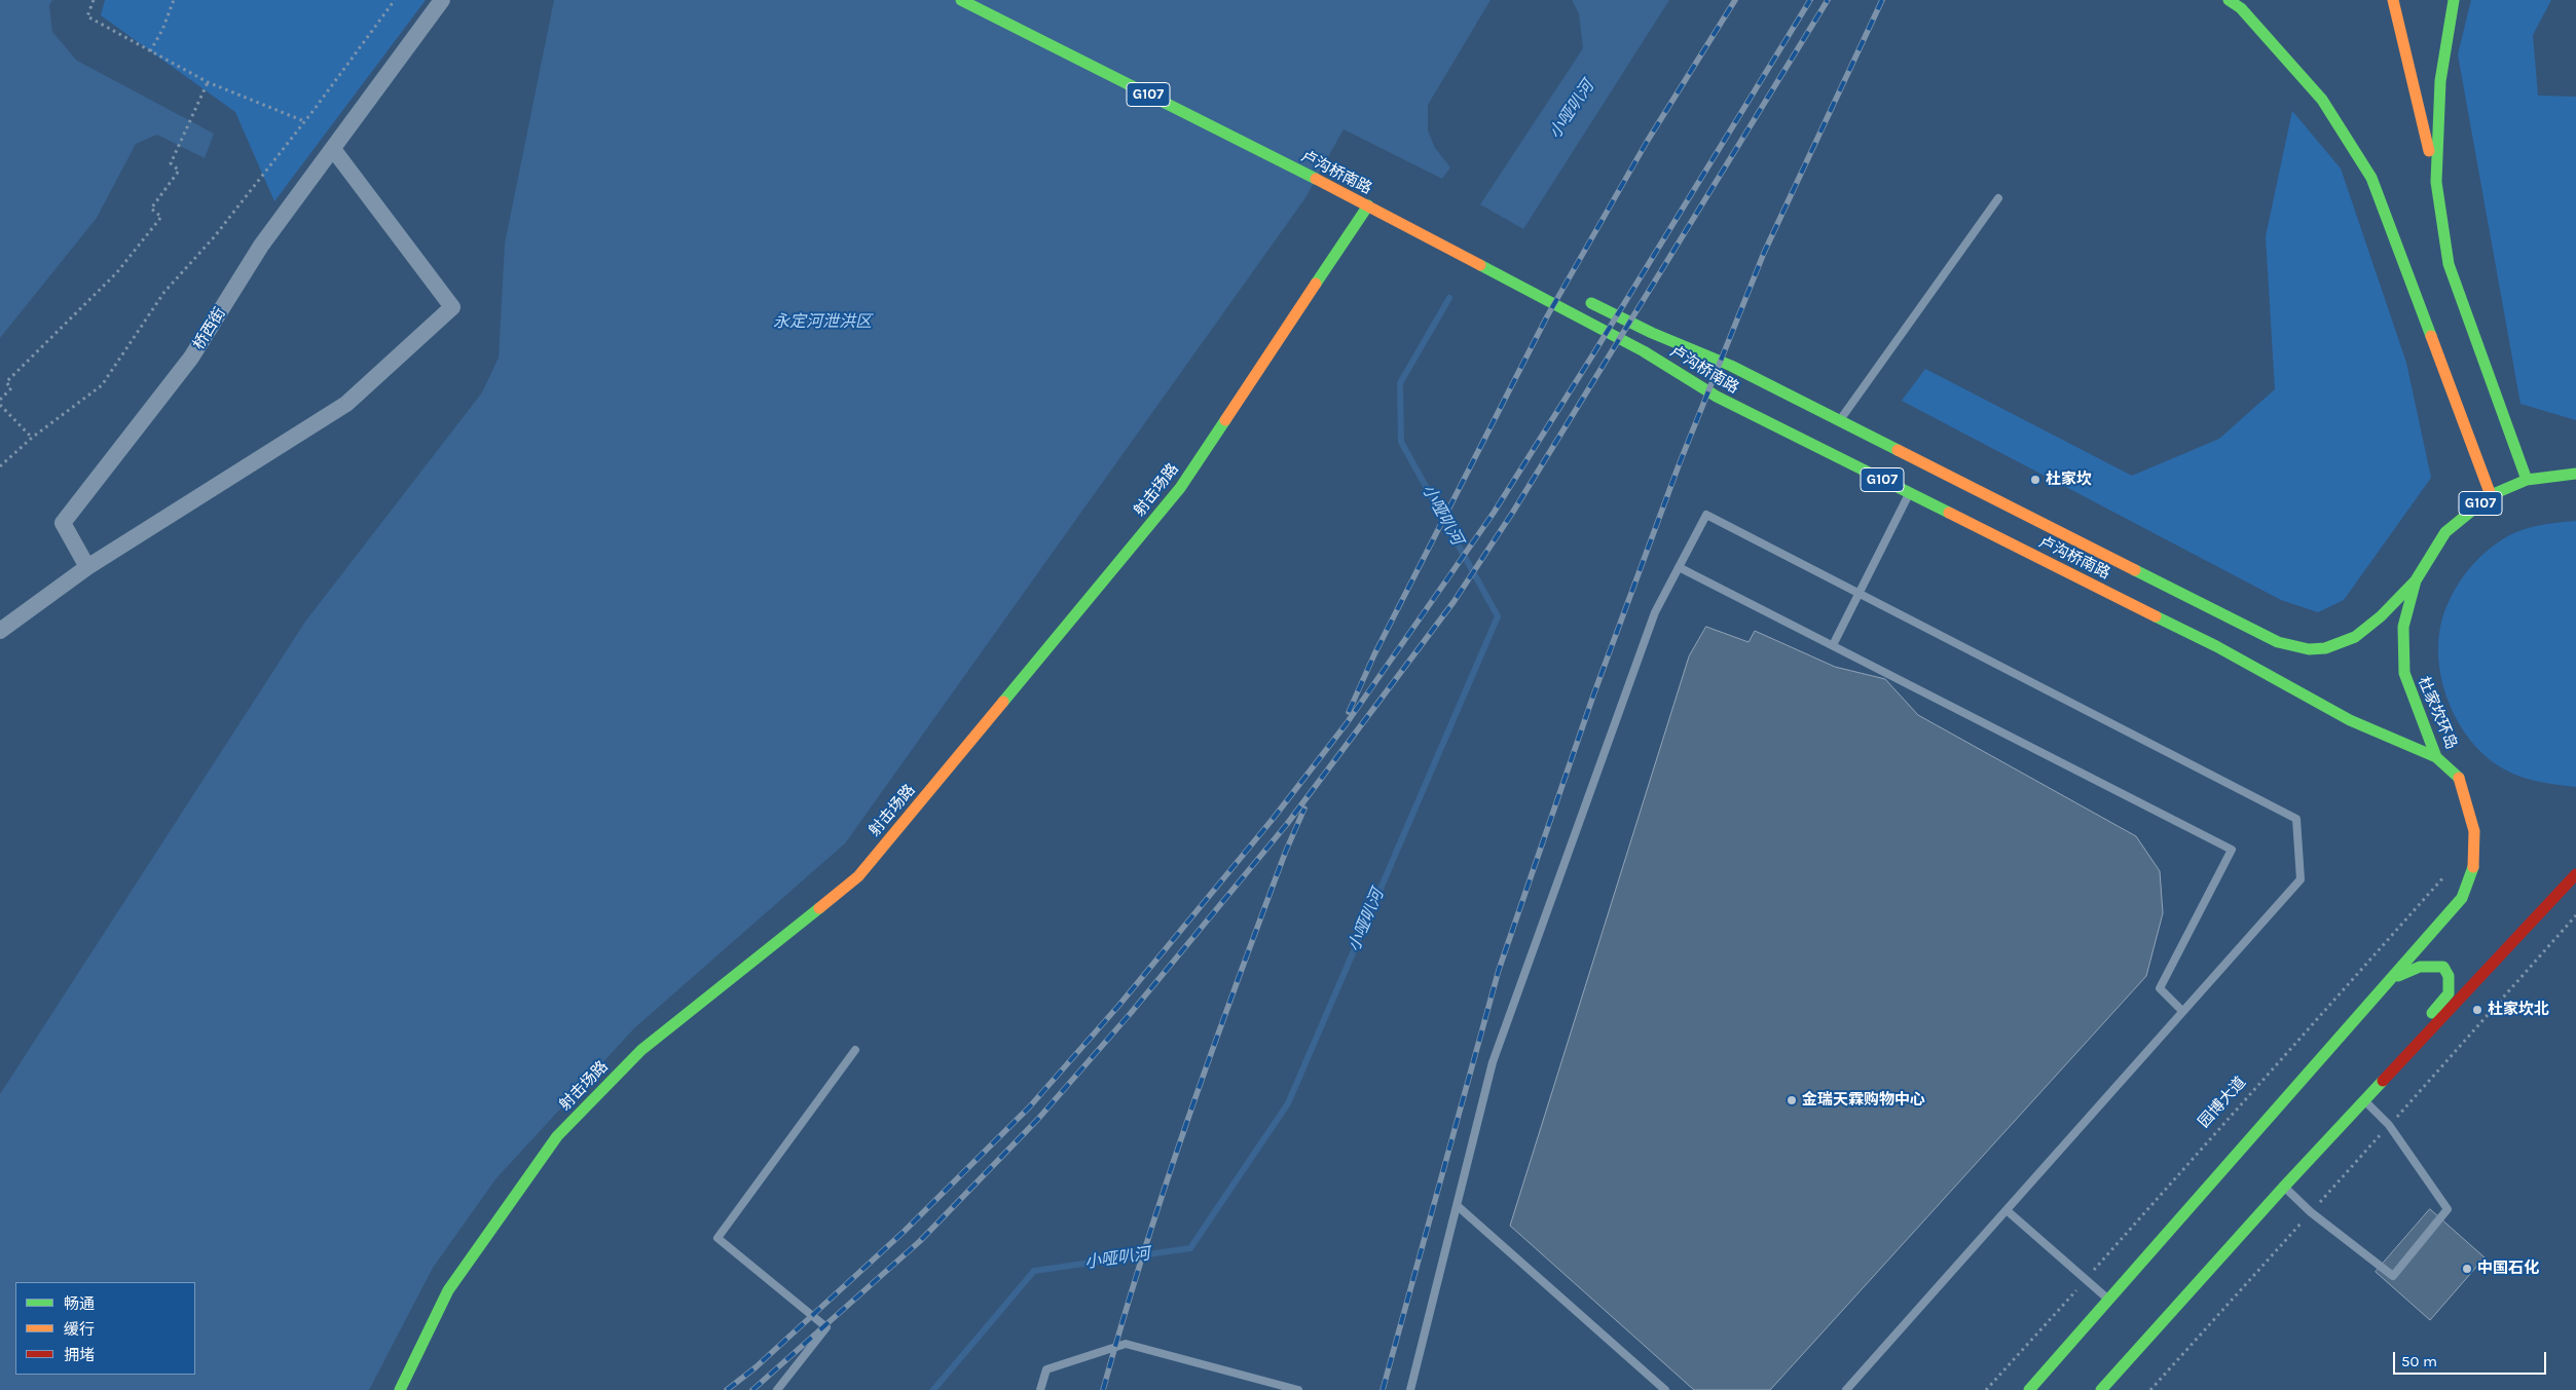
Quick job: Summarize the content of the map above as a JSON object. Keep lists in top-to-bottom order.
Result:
{
  "streets": {
    "main road": [
      "G107",
      "卢沟桥南路",
      "射击场路",
      "杜家坎环岛"
    ],
    "street": ["桥西街"],
    "path": ["园博大道"]
  },
  "crossings": [
    ["卢沟桥南路", "射击场路"],
    ["卢沟桥南路", "杜家坎环岛"]
  ],
  "water": ["小哑叭河", "永定河泄洪区"],
  "places": [
    "杜家坎",
    "杜家坎北",
    "金瑞天霖购物中心",
    "中国石化"
  ],
  "legend": ["畅通", "缓行", "拥堵"],
  "scale_bar": "50 m"
}
